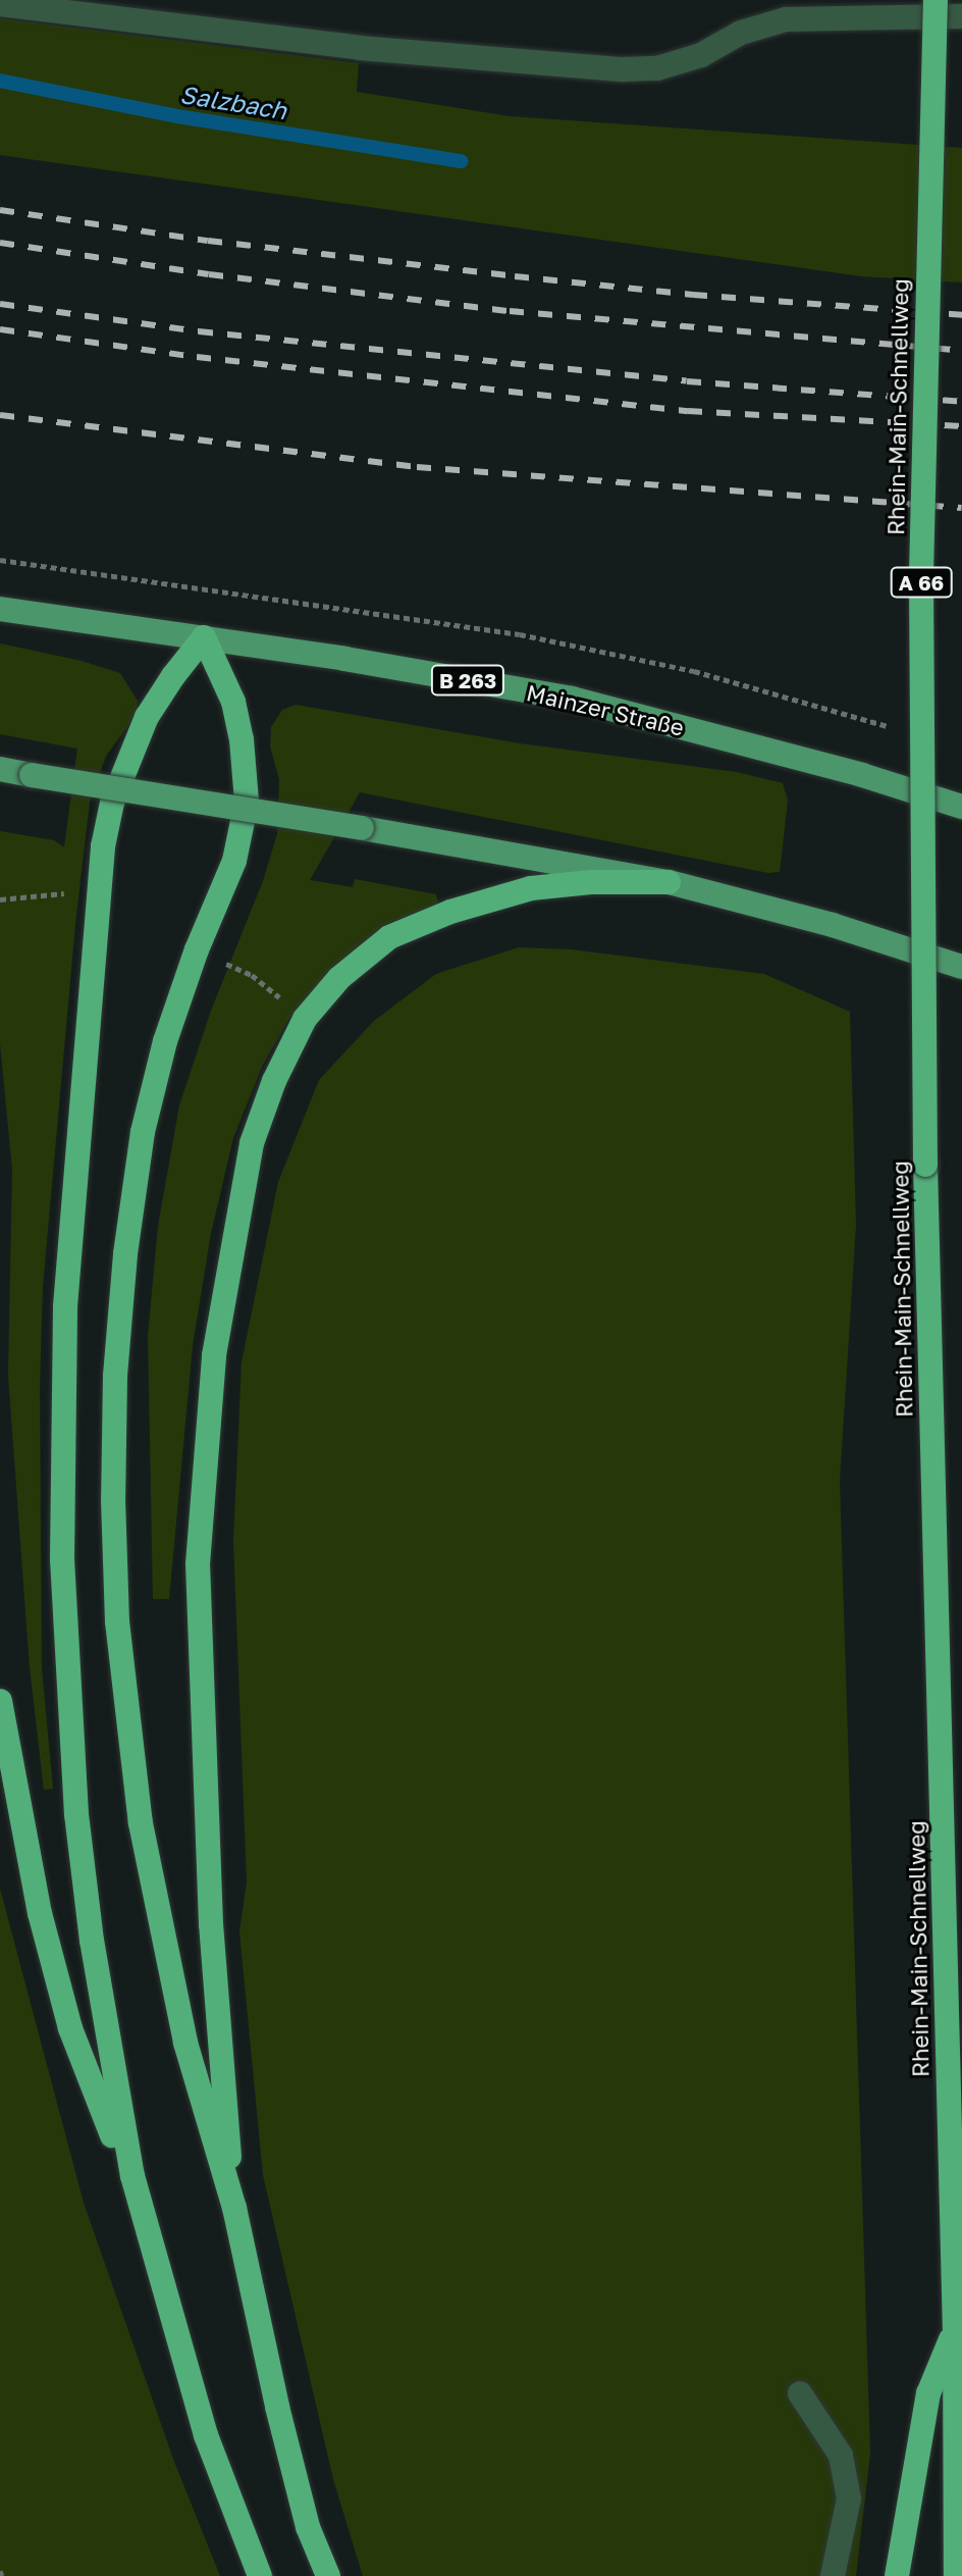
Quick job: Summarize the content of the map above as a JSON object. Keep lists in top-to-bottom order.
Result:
{
  "streets": {
    "highway": ["Rhein-Main-Schnellweg", "A 66"],
    "main road": ["B 263", "Mainzer Straße"]
  },
  "water": ["Salzbach"]
}
